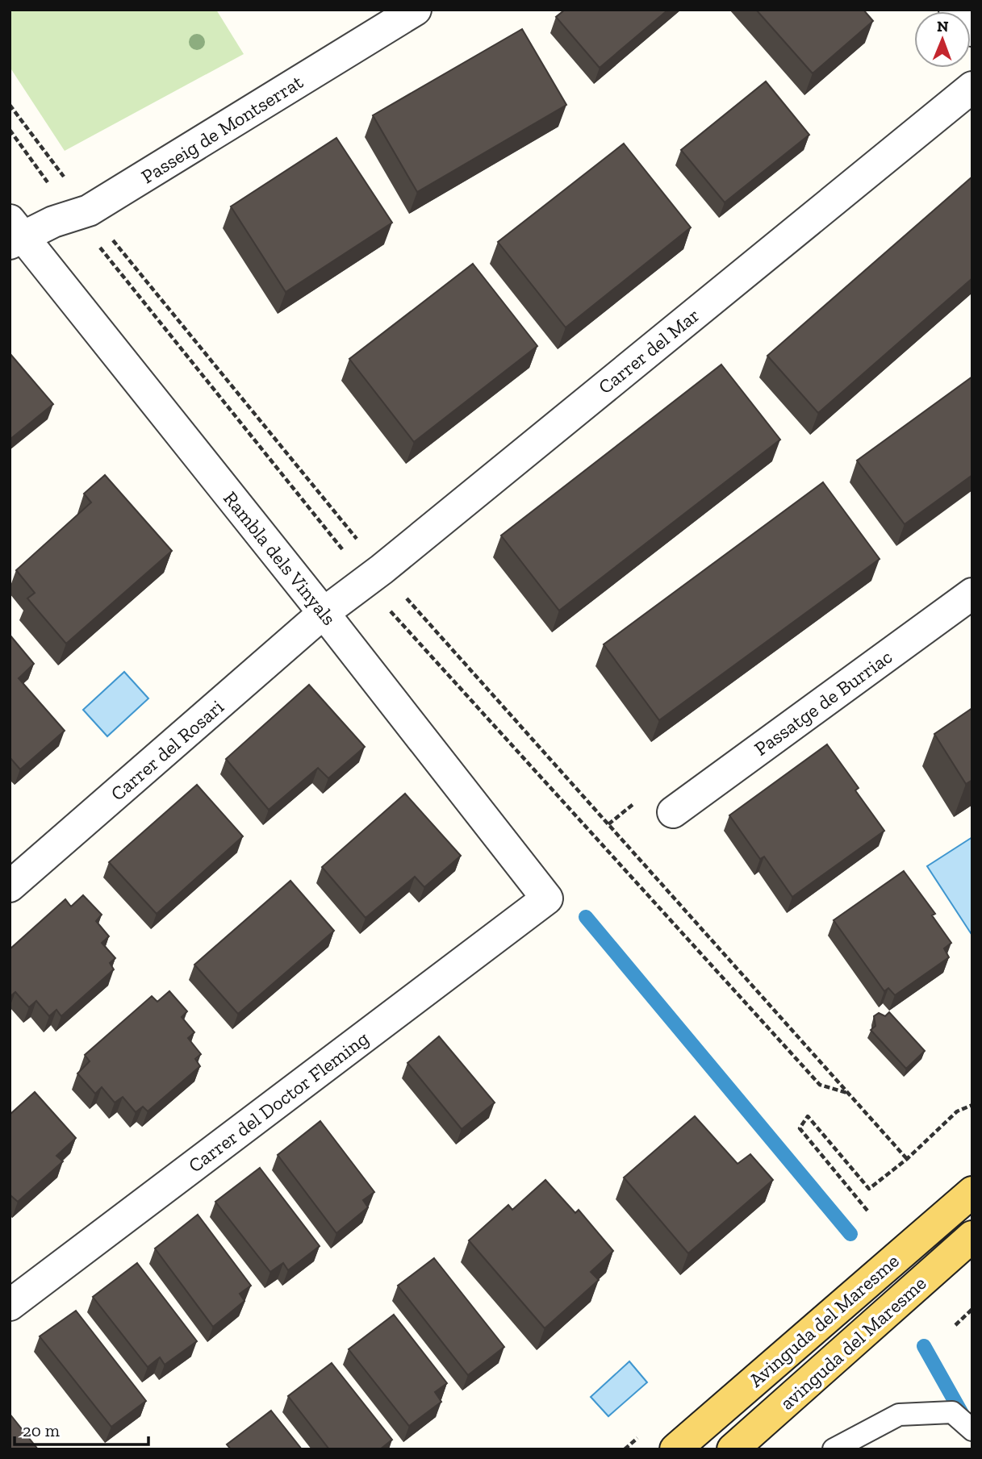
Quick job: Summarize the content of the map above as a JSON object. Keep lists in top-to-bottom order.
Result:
{
  "streets": {
    "main road": ["Avinguda del Maresme", "avinguda del Maresme"],
    "street": [
      "Passeig de Montserrat",
      "Carrer del Mar",
      "Rambla dels Vinyals",
      "Passatge de Burriac",
      "Carrer del Rosari",
      "Carrer del Doctor Fleming"
    ]
  },
  "crossings": [
    ["Passeig de Montserrat", "Rambla dels Vinyals"],
    ["Carrer del Mar", "Rambla dels Vinyals"],
    ["Carrer del Mar", "Carrer del Rosari"],
    ["Rambla dels Vinyals", "Carrer del Rosari"],
    ["Rambla dels Vinyals", "Carrer del Doctor Fleming"]
  ],
  "scale_bar": "20 m",
  "north": "top"
}
